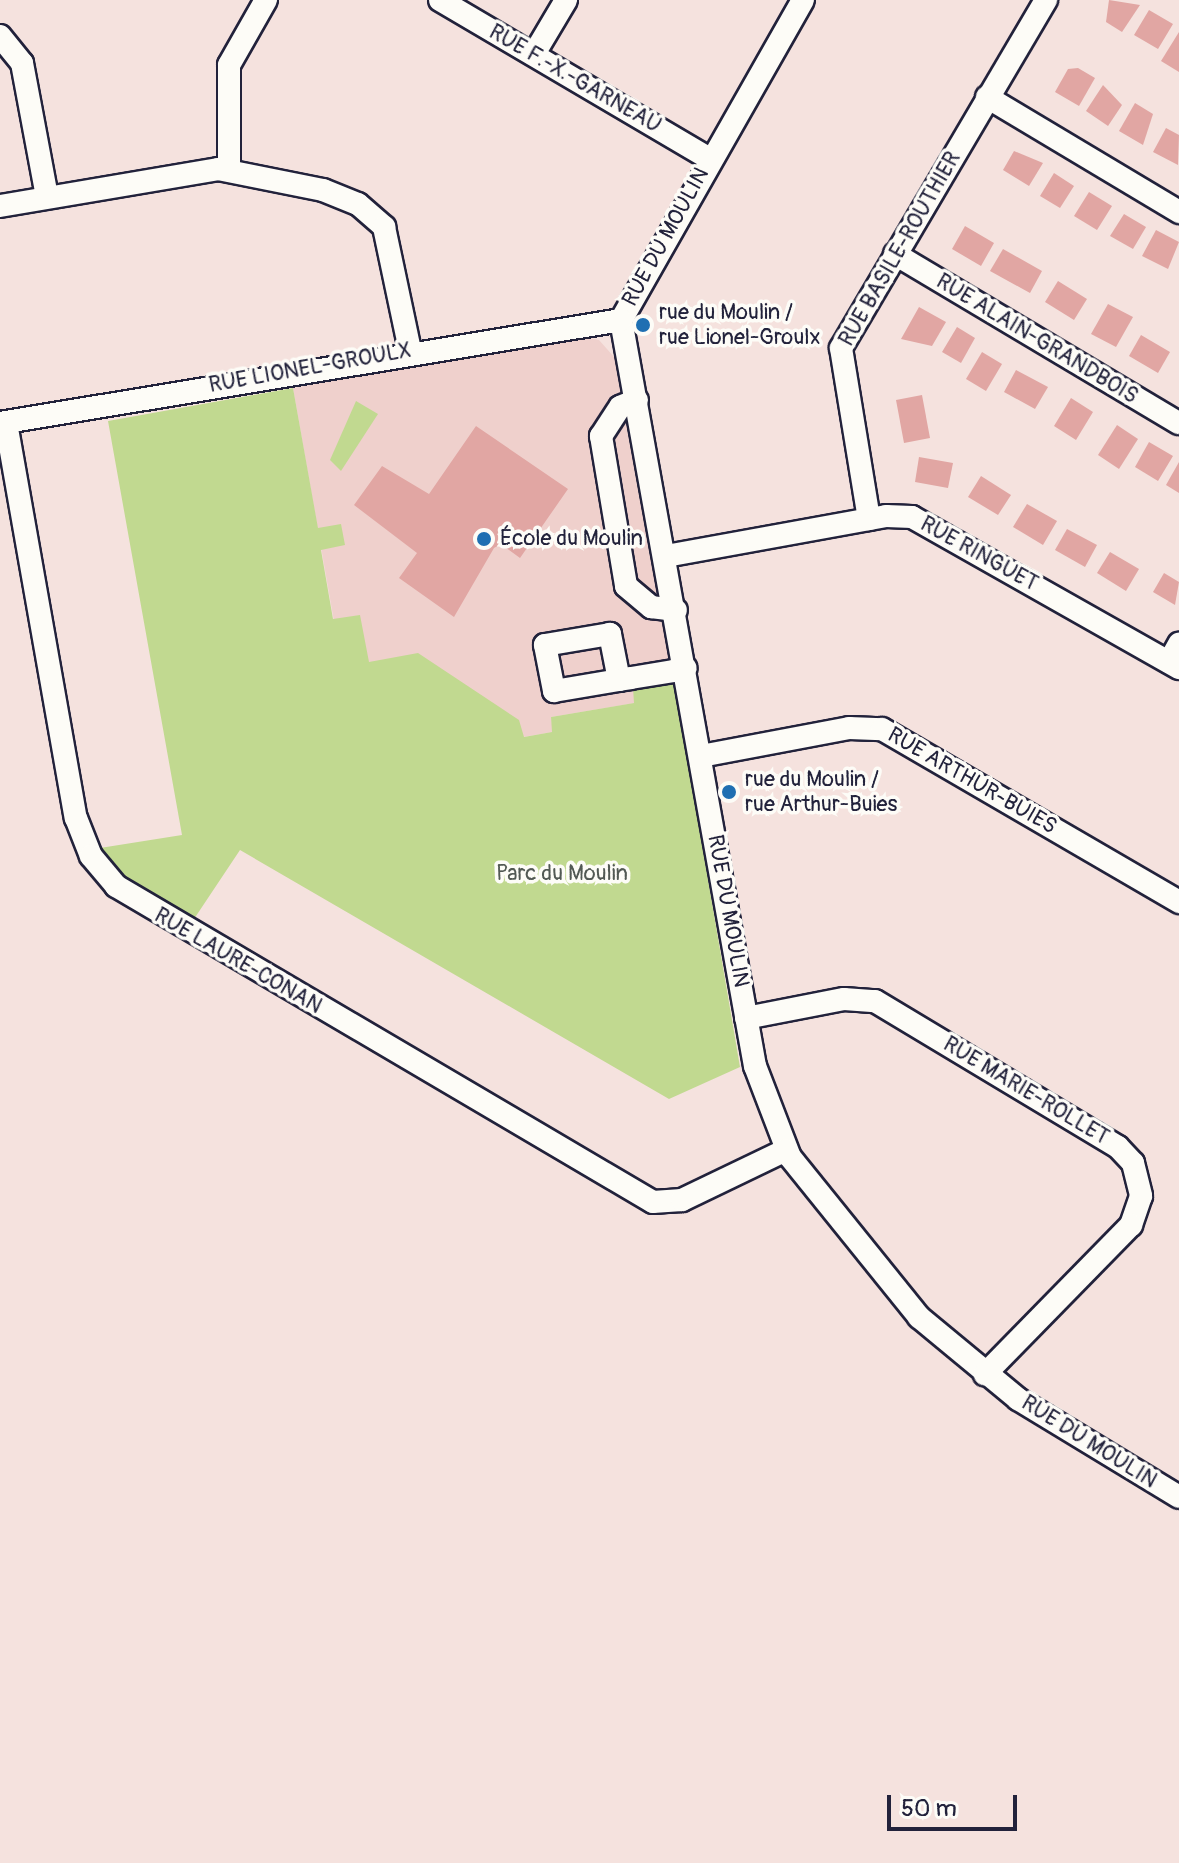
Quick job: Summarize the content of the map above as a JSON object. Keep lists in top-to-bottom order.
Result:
{
  "streets": {
    "street": [
      "RUE F.-X.-GARNEAU",
      "RUE DU MOULIN",
      "RUE BASILE-ROUTHIER",
      "RUE ALAIN-GRANDBOIS",
      "RUE LIONEL-GROULX",
      "RUE RINGUET",
      "RUE ARTHUR-BUIES",
      "RUE LAURE-CONAN",
      "RUE MARIE-ROLLET"
    ]
  },
  "crossings": [
    ["RUE F.-X.-GARNEAU", "RUE DU MOULIN"],
    ["RUE DU MOULIN", "RUE LIONEL-GROULX"],
    ["RUE DU MOULIN", "RUE RINGUET"],
    ["RUE DU MOULIN", "RUE ARTHUR-BUIES"],
    ["RUE DU MOULIN", "RUE LAURE-CONAN"],
    ["RUE DU MOULIN", "RUE MARIE-ROLLET"],
    ["RUE BASILE-ROUTHIER", "RUE ALAIN-GRANDBOIS"],
    ["RUE BASILE-ROUTHIER", "RUE RINGUET"],
    ["RUE LIONEL-GROULX", "RUE LAURE-CONAN"]
  ],
  "parks": ["Parc du Moulin"],
  "places": ["rue du Moulin / rue Lionel-Groulx", "École du Moulin", "rue du Moulin / rue Arthur-Buies"],
  "scale_bar": "50 m"
}
